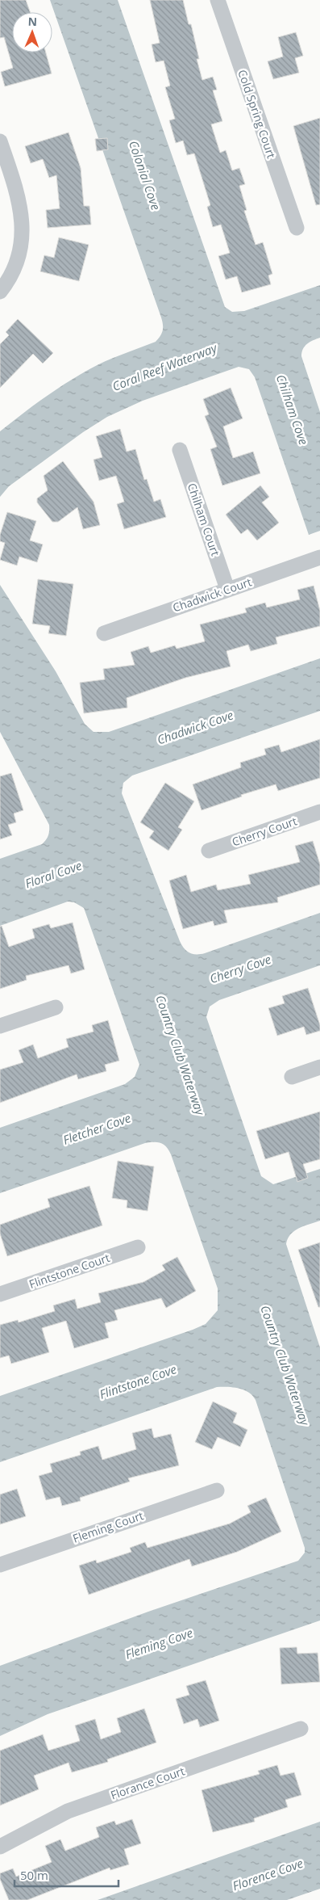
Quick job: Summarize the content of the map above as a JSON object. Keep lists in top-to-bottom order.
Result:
{
  "streets": {
    "street": [
      "Cold Spring Court",
      "Chilham Court",
      "Chadwick Court",
      "Cherry Court",
      "Flintstone Court",
      "Fleming Court",
      "Florance Court"
    ]
  },
  "crossings": [
    ["Chilham Court", "Chadwick Court"]
  ],
  "water": [
    "Colonial Cove",
    "Coral Reef Waterway",
    "Chilham Cove",
    "Chadwick Cove",
    "Floral Cove",
    "Cherry Cove",
    "Country Club Waterway",
    "Fletcher Cove",
    "Flintstone Cove",
    "Fleming Cove",
    "Florence Cove"
  ],
  "scale_bar": "50 m",
  "north": "top"
}
